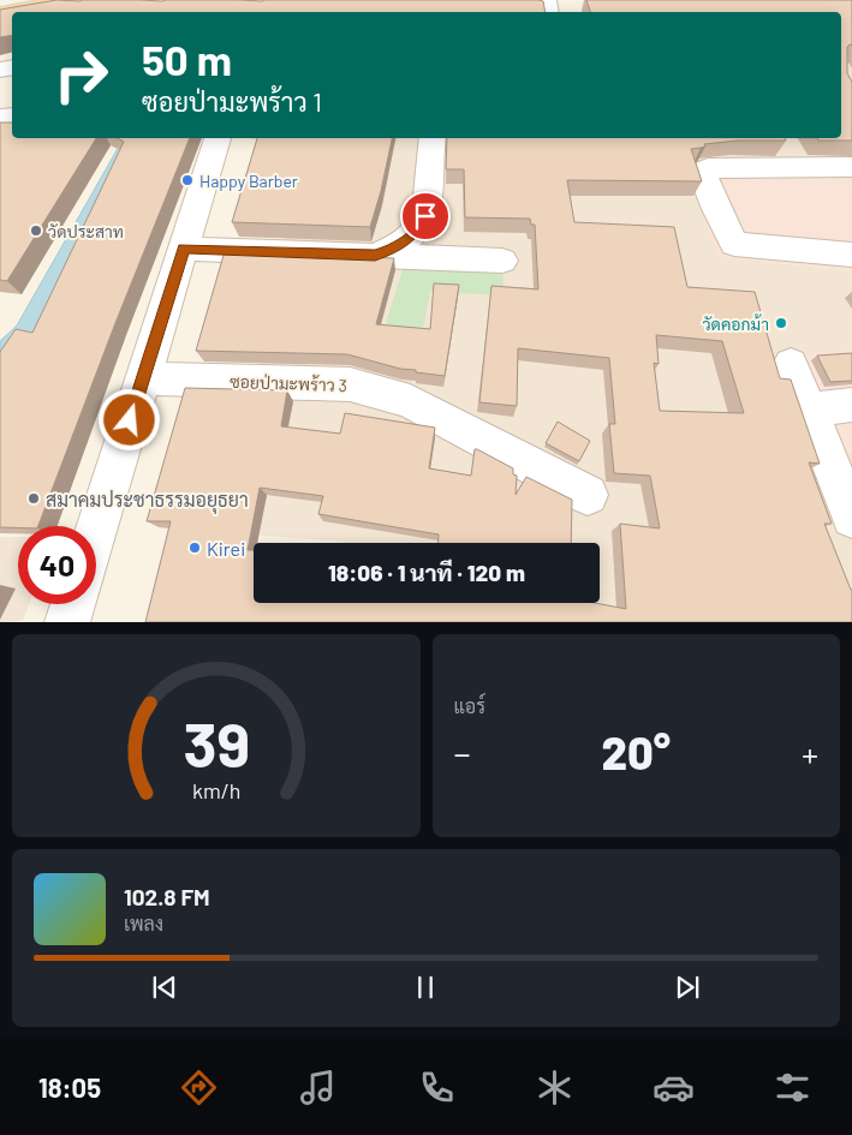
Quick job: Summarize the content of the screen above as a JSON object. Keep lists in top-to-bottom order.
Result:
{
  "streets": {
    "street": ["ซอยป่ามะพร้าว 3"]
  },
  "places": [
    "Happy Barber",
    "วัดประสาท",
    "วัดคอกม้า",
    "สมาคมประชาธรรมอยุธยา",
    "Kirei"
  ],
  "page": {
    "turn": ["50 m", "ซอยป่ามะพร้าว 1"],
    "limit": "40",
    "trip": "18:06 · 1 นาที · 120 m",
    "tile": "แอร์",
    "heat": ["−", "20°", "+"],
    "song": ["102.8 FM", "เพลง"],
    "tabs": "18:05",
    "gauge": ["39", "km/h"]
  }
}
